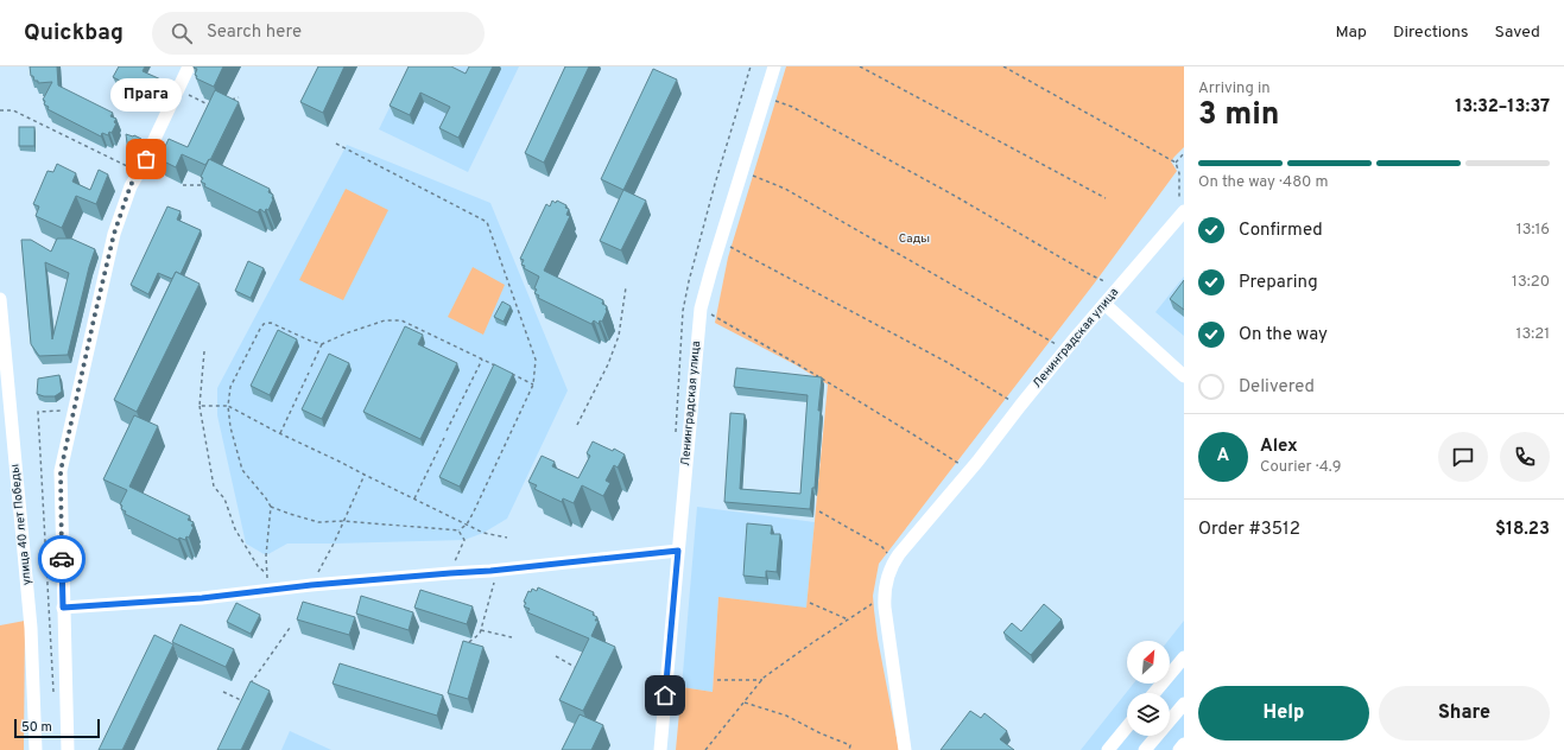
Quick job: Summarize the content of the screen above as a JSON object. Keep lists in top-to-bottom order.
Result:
{
  "streets": {
    "street": ["Ленинградская улица", "улица 40 лет Победы"]
  },
  "parks": ["Сады"],
  "places": ["Прага"],
  "scale_bar": "50 m",
  "north": "top right",
  "page": {
    "header": "Quickbag",
    "search": "Search here",
    "nav": ["Map", "Directions", "Saved"],
    "heading": ["3 min", "Arriving in", "13:32–13:37"],
    "panel": [
      "Alex",
      "Courier · 4.9",
      "Order #3512",
      "$18.23"
    ],
    "bubble": "Прага",
    "bar": "On the way · 480 m",
    "list": [
      ["Confirmed", "13:16"],
      ["Preparing", "13:20"],
      ["On the way", "13:21"],
      "Delivered"
    ],
    "round": "A",
    "buttons": ["Help", "Share"],
    "scale": "50 m"
  }
}
